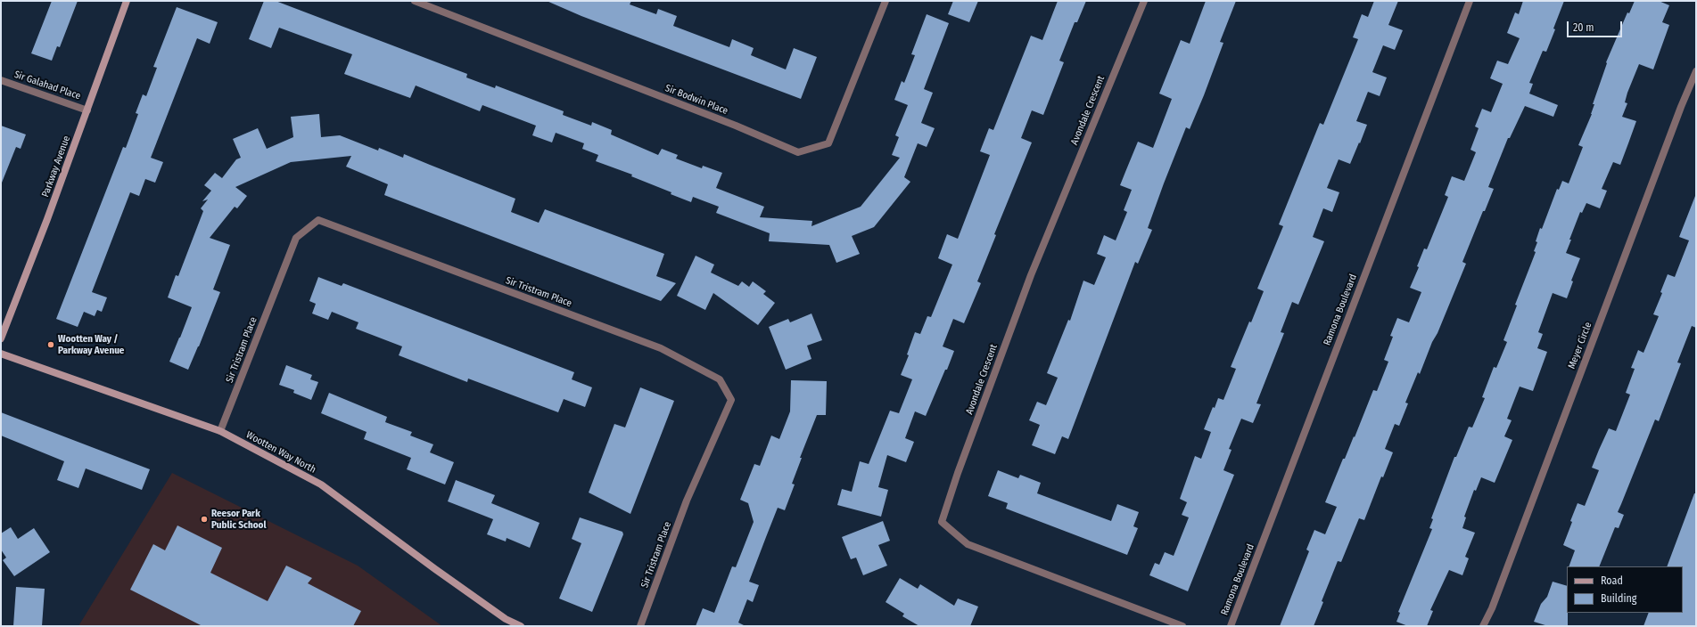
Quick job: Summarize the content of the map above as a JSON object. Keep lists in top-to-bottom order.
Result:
{
  "streets": {
    "street": [
      "Sir Galahad Place",
      "Sir Bodwin Place",
      "Avondale Crescent",
      "Parkway Avenue",
      "Sir Tristram Place",
      "Ramona Boulevard",
      "Meyer Circle",
      "Wootten Way North"
    ]
  },
  "crossings": [
    ["Sir Galahad Place", "Parkway Avenue"],
    ["Sir Tristram Place", "Wootten Way North"]
  ],
  "places": ["Wootten Way / Parkway Avenue", "Reesor Park Public School"],
  "legend": ["Road", "Building"],
  "scale_bar": "20 m"
}
